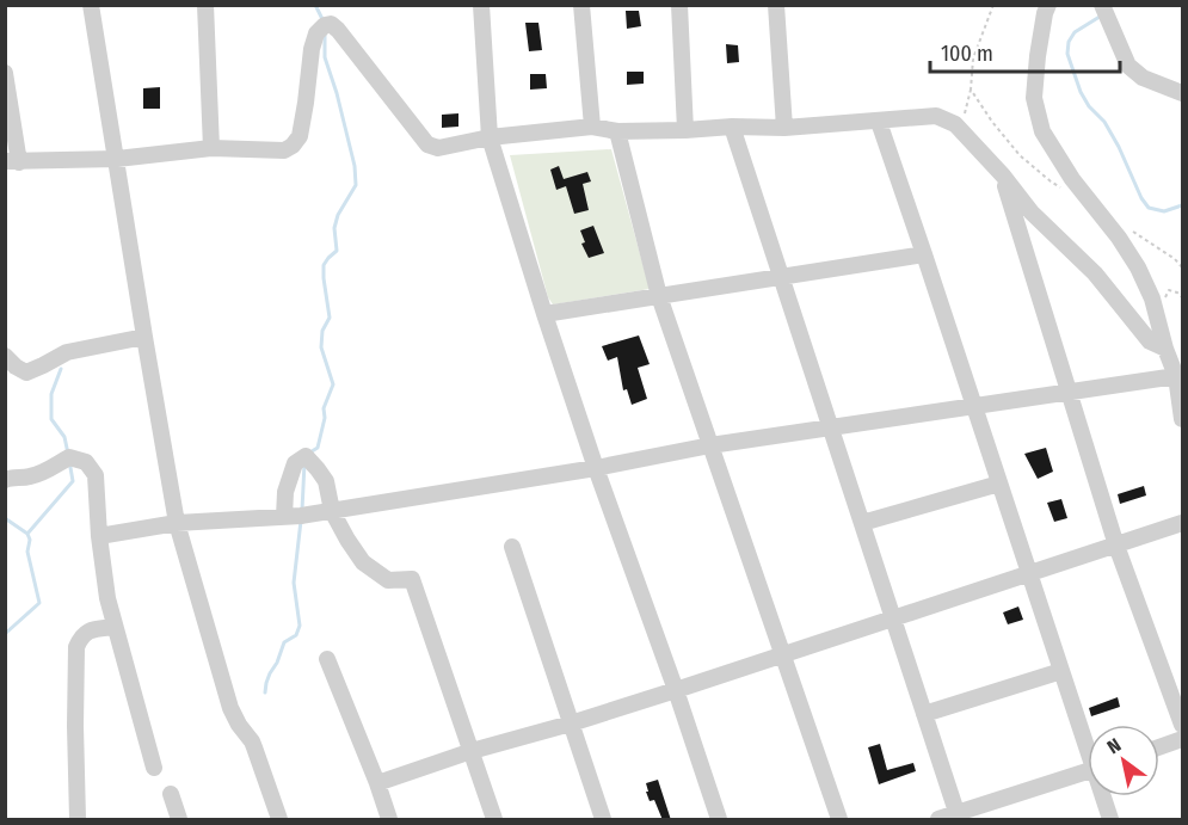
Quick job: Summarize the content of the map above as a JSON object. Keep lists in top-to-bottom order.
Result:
{
  "scale_bar": "100 m",
  "north": "top left"
}
